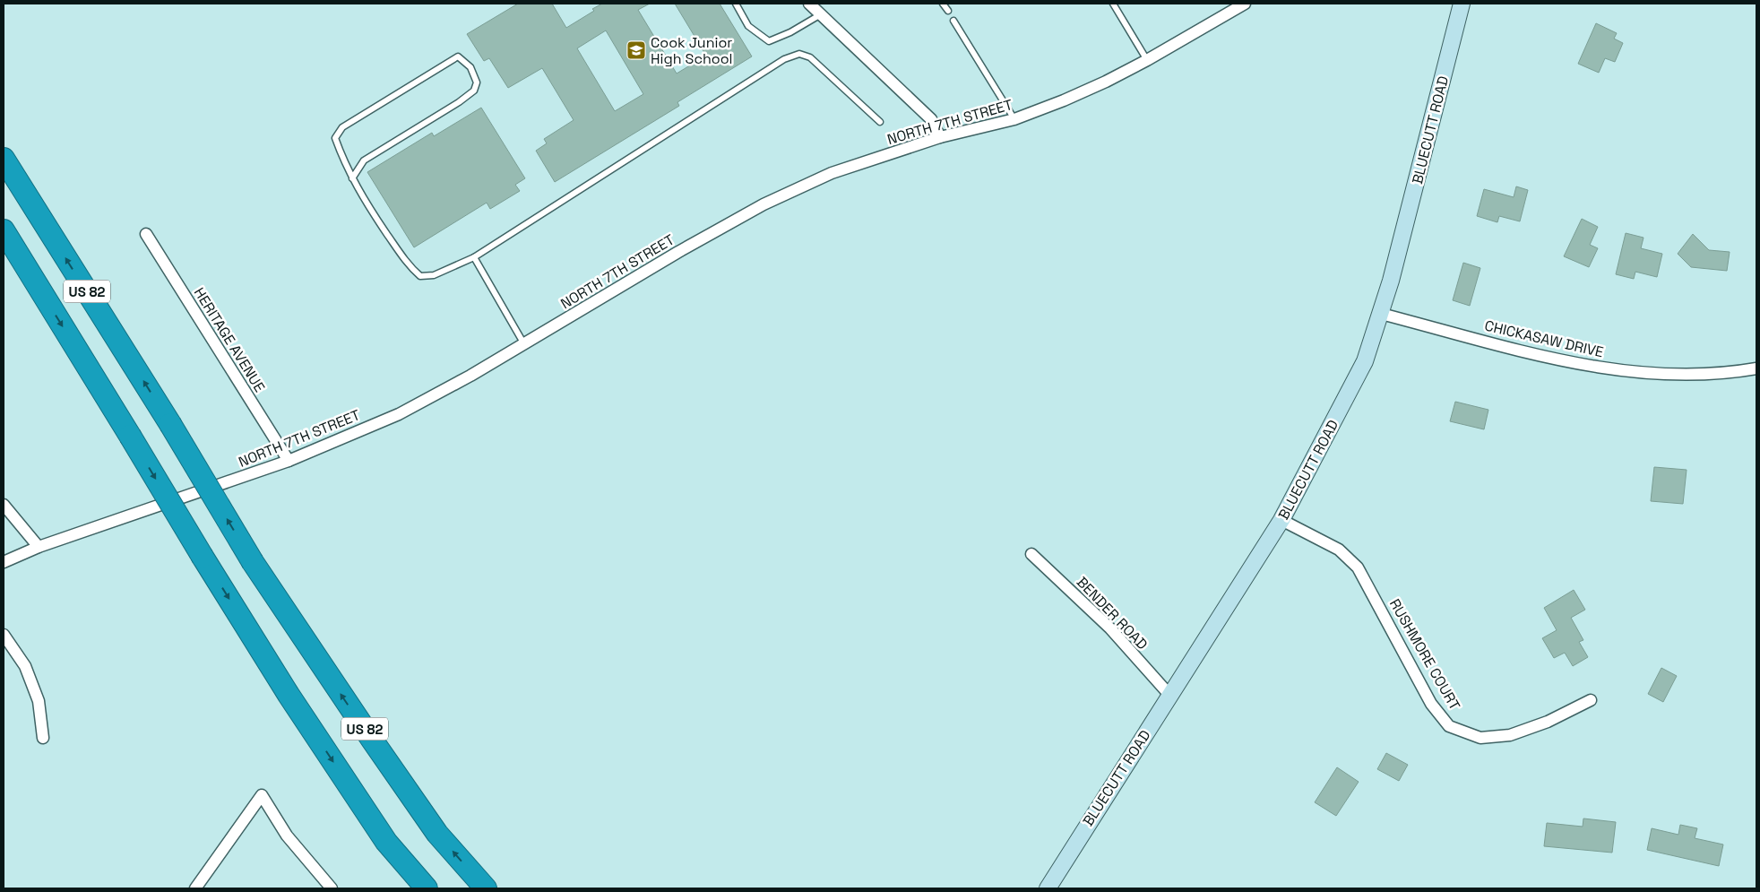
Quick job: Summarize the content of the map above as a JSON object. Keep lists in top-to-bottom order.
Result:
{
  "streets": {
    "highway": ["US 82"],
    "street": [
      "NORTH 7TH STREET",
      "BLUECUTT ROAD",
      "CHICKASAW DRIVE",
      "HERITAGE AVENUE",
      "BENDER ROAD",
      "RUSHMORE COURT"
    ]
  },
  "crossings": [
    ["NORTH 7TH STREET", "HERITAGE AVENUE"],
    ["BLUECUTT ROAD", "CHICKASAW DRIVE"],
    ["BLUECUTT ROAD", "BENDER ROAD"],
    ["BLUECUTT ROAD", "RUSHMORE COURT"]
  ],
  "places": {
    "school or university": ["Cook Junior High School"]
  }
}
